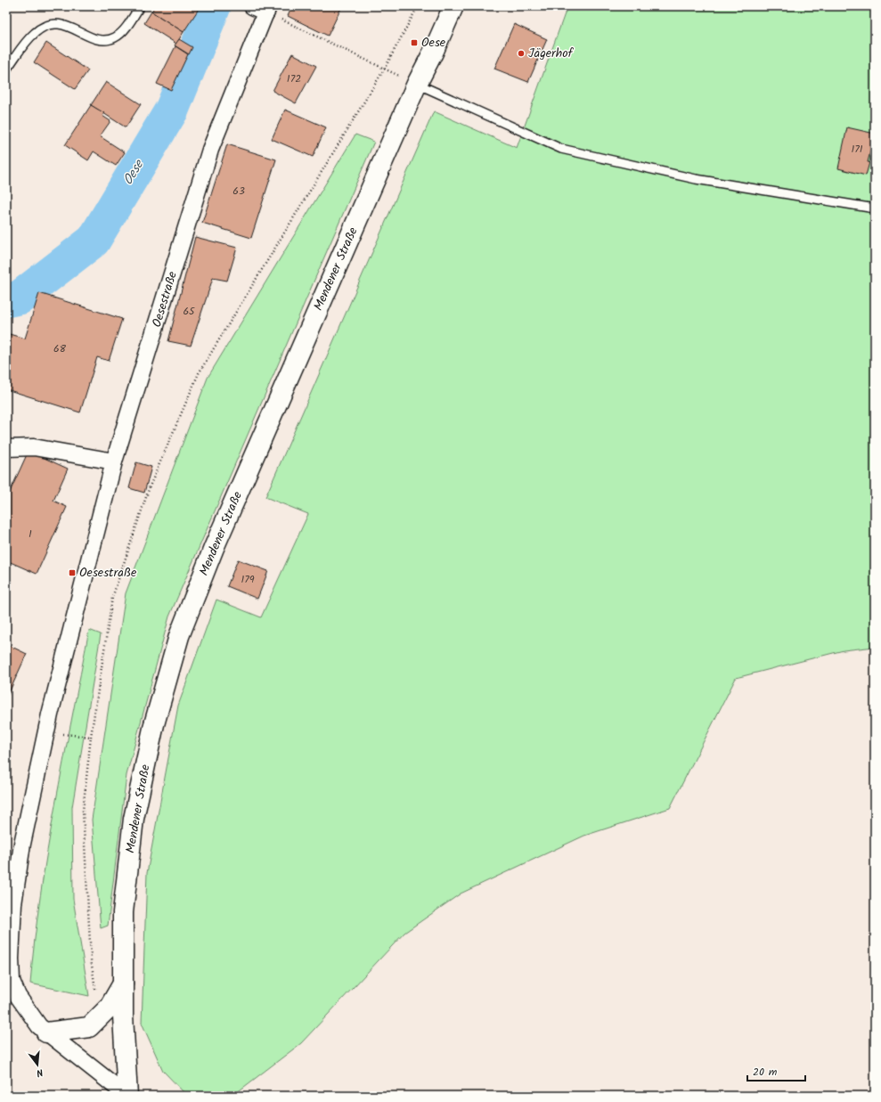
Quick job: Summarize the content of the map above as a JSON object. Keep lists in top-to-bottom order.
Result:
{
  "streets": {
    "main road": ["Mendener Straße"],
    "street": ["Oesestraße"]
  },
  "crossings": [
    ["Mendener Straße", "Oesestraße"]
  ],
  "water": ["Oese"],
  "places": {
    "transit": ["Oese", "Oesestraße"],
    "other": ["Jägerhof"]
  },
  "house_numbers": [
    "172",
    "171",
    "63",
    "65",
    "68",
    "1",
    "179"
  ],
  "scale_bar": "20 m",
  "north": "bottom"
}
